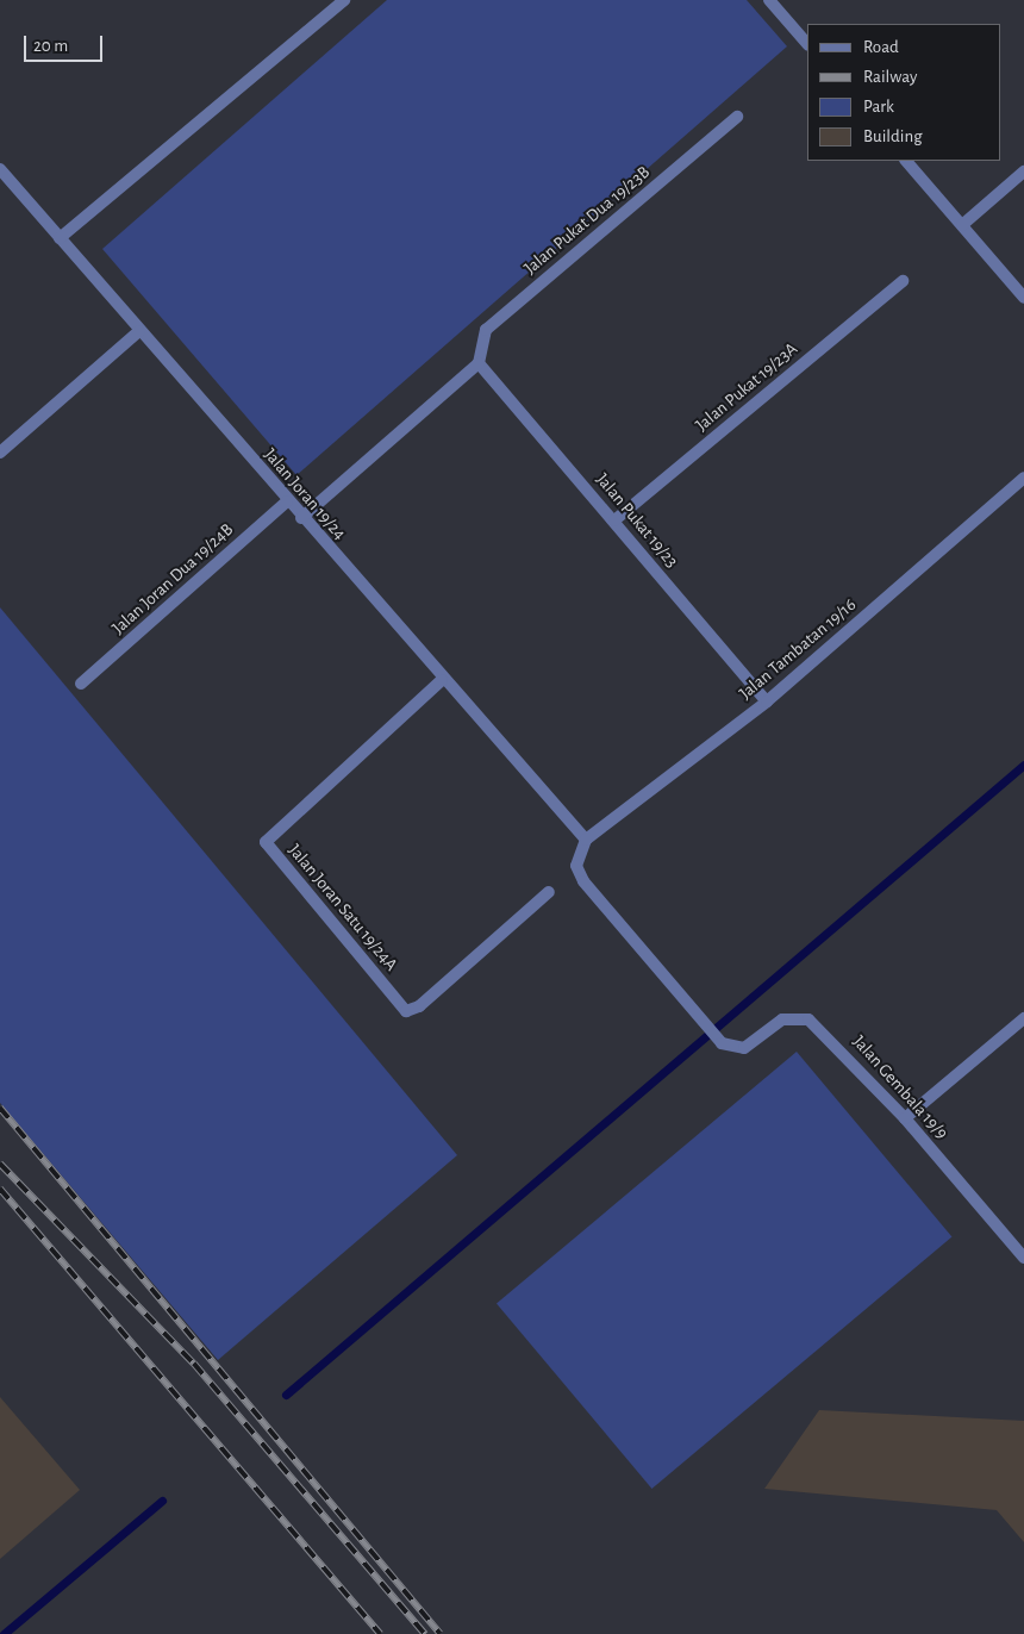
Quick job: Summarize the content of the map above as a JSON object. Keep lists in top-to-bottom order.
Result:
{
  "streets": {
    "street": [
      "Jalan Pukat Dua 19/23B",
      "Jalan Pukat 19/23A",
      "Jalan Joran 19/24",
      "Jalan Pukat 19/23",
      "Jalan Joran Dua 19/24B",
      "Jalan Tambatan 19/16",
      "Jalan Joran Satu 19/24A",
      "Jalan Gembala 19/9"
    ]
  },
  "crossings": [
    ["Jalan Pukat Dua 19/23B", "Jalan Pukat 19/23"],
    ["Jalan Pukat 19/23A", "Jalan Pukat 19/23"],
    ["Jalan Joran 19/24", "Jalan Joran Dua 19/24B"],
    ["Jalan Joran 19/24", "Jalan Tambatan 19/16"],
    ["Jalan Joran 19/24", "Jalan Joran Satu 19/24A"],
    ["Jalan Joran 19/24", "Jalan Gembala 19/9"],
    ["Jalan Pukat 19/23", "Jalan Tambatan 19/16"],
    ["Jalan Tambatan 19/16", "Jalan Gembala 19/9"]
  ],
  "legend": [
    "Road",
    "Railway",
    "Park",
    "Building"
  ],
  "scale_bar": "20 m"
}
